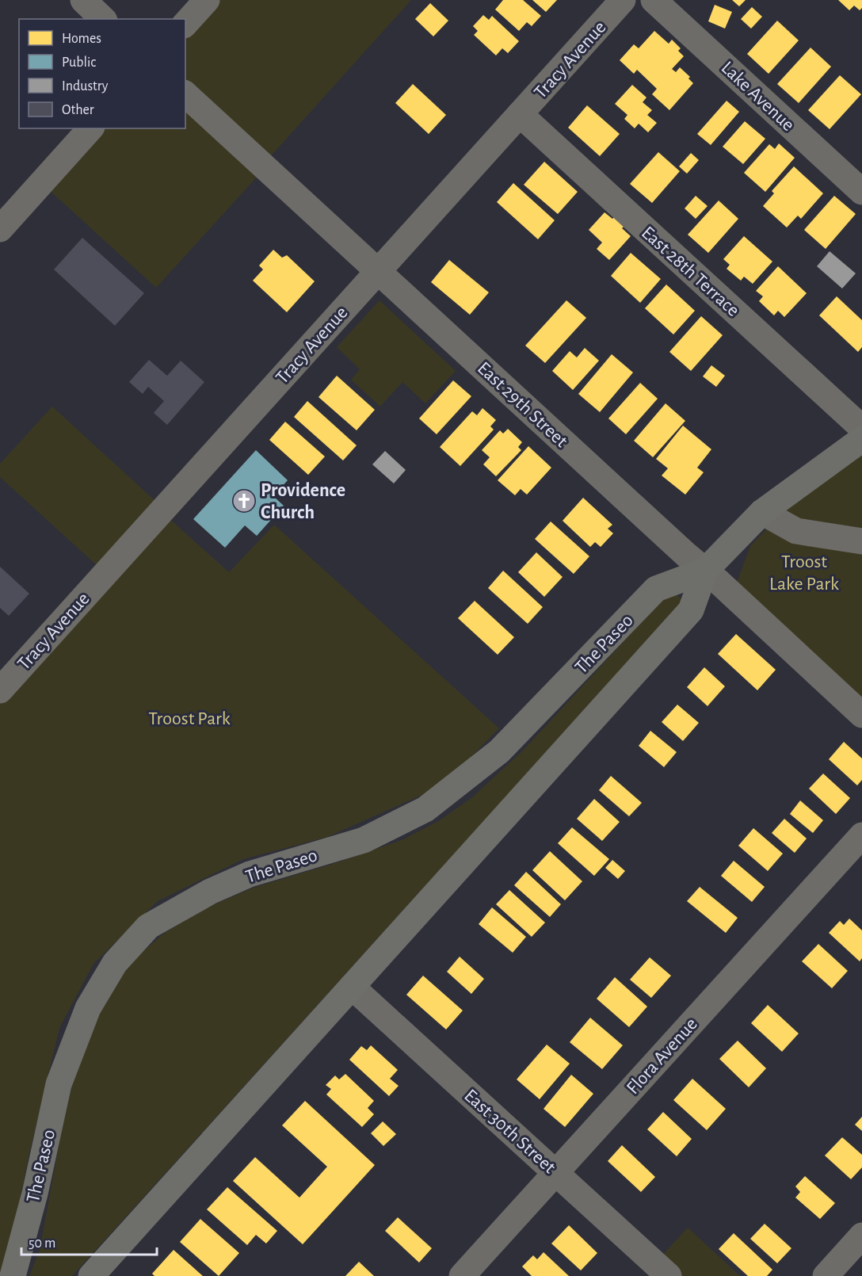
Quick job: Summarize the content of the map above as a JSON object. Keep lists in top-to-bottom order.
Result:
{
  "streets": {
    "main road": ["The Paseo"],
    "street": [
      "Tracy Avenue",
      "Lake Avenue",
      "East 28th Terrace",
      "East 29th Street",
      "Flora Avenue",
      "East 30th Street"
    ]
  },
  "crossings": [
    ["Tracy Avenue", "East 28th Terrace"],
    ["Tracy Avenue", "East 29th Street"],
    ["East 29th Street", "The Paseo"],
    ["The Paseo", "East 30th Street"],
    ["Flora Avenue", "East 30th Street"]
  ],
  "parks": ["Troost Lake Park", "Troost Park"],
  "places": {
    "church": ["Providence Church"]
  },
  "legend": [
    "Homes",
    "Public",
    "Industry",
    "Other"
  ],
  "scale_bar": "50 m"
}
